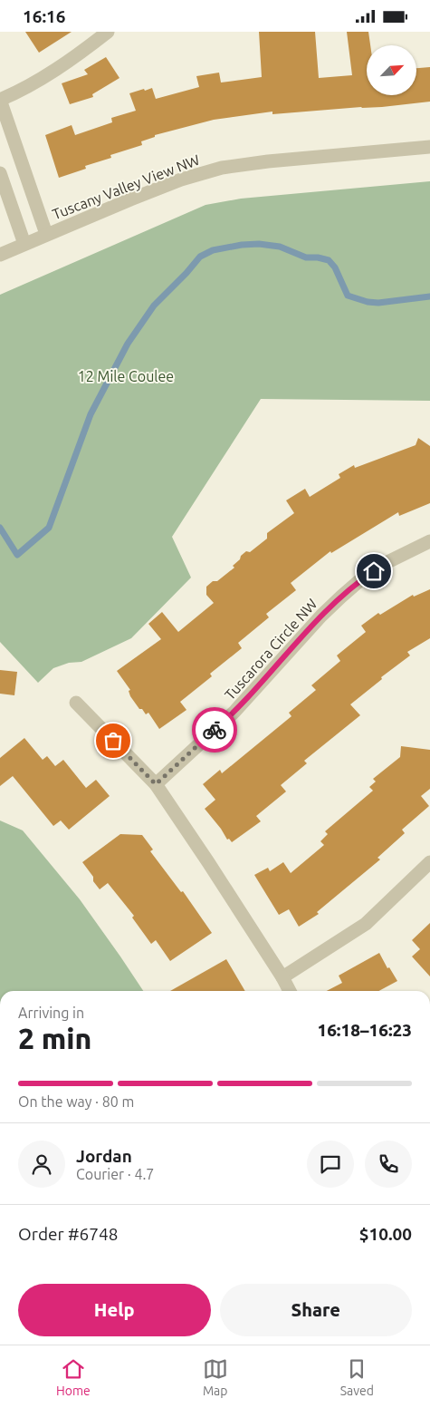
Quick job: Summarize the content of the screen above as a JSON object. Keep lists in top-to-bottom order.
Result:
{
  "streets": {
    "street": ["Tuscany Valley View NW", "Tuscarora Circle NW"]
  },
  "parks": ["12 Mile Coulee"],
  "north": "top right",
  "page": {
    "status": "16:16",
    "heading": ["2 min", "Arriving in", "16:18–16:23"],
    "panel": [
      "Jordan",
      "Courier · 4.7",
      "Order #6748",
      "$10.00"
    ],
    "bar": "On the way · 80 m",
    "buttons": ["Help", "Share"],
    "tabs": ["Home", "Map", "Saved"]
  }
}
